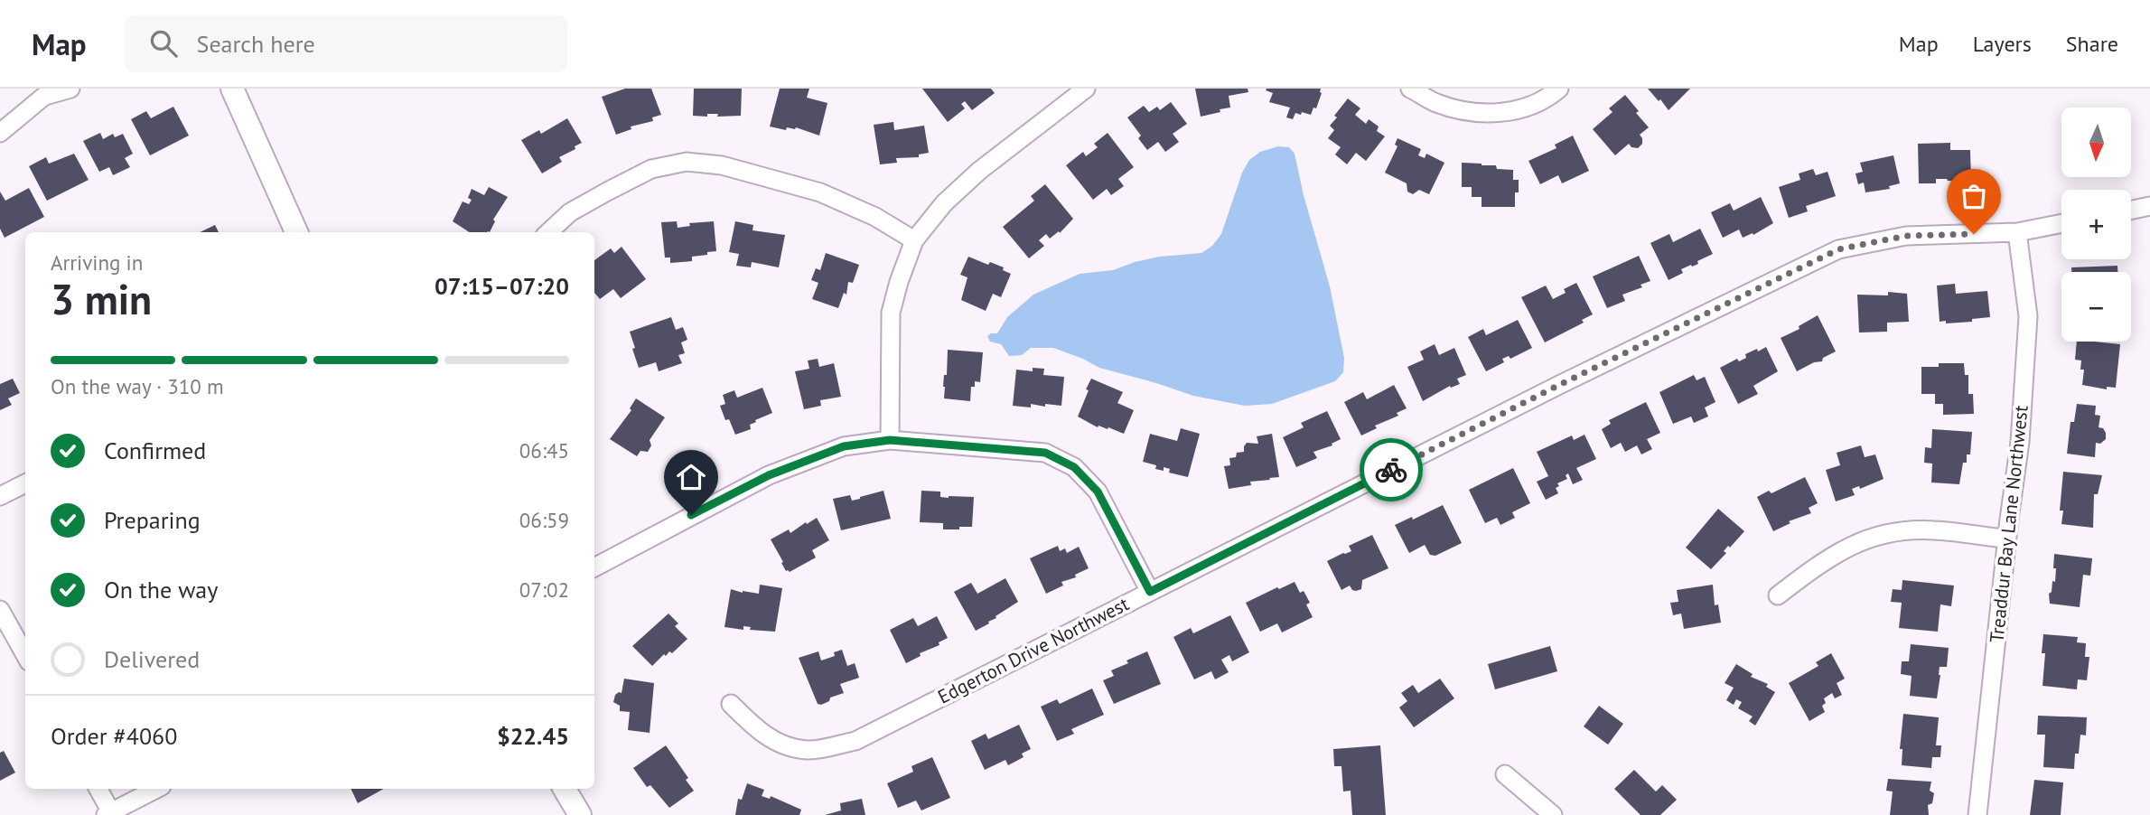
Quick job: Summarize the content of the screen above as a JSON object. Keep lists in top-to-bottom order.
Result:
{
  "streets": {
    "street": ["Treaddur Bay Lane Northwest", "Edgerton Drive Northwest"]
  },
  "crossings": [
    ["Treaddur Bay Lane Northwest", "Edgerton Drive Northwest"]
  ],
  "north": "bottom",
  "page": {
    "header": "Map",
    "search": "Search here",
    "nav": ["Map", "Layers", "Share"],
    "map_buttons": ["+", "−"],
    "heading": ["3 min", "Arriving in", "07:15–07:20"],
    "panel": ["Order #4060", "$22.45"],
    "bar": "On the way · 310 m",
    "list": [
      ["Confirmed", "06:45"],
      ["Preparing", "06:59"],
      ["On the way", "07:02"],
      "Delivered"
    ]
  }
}
